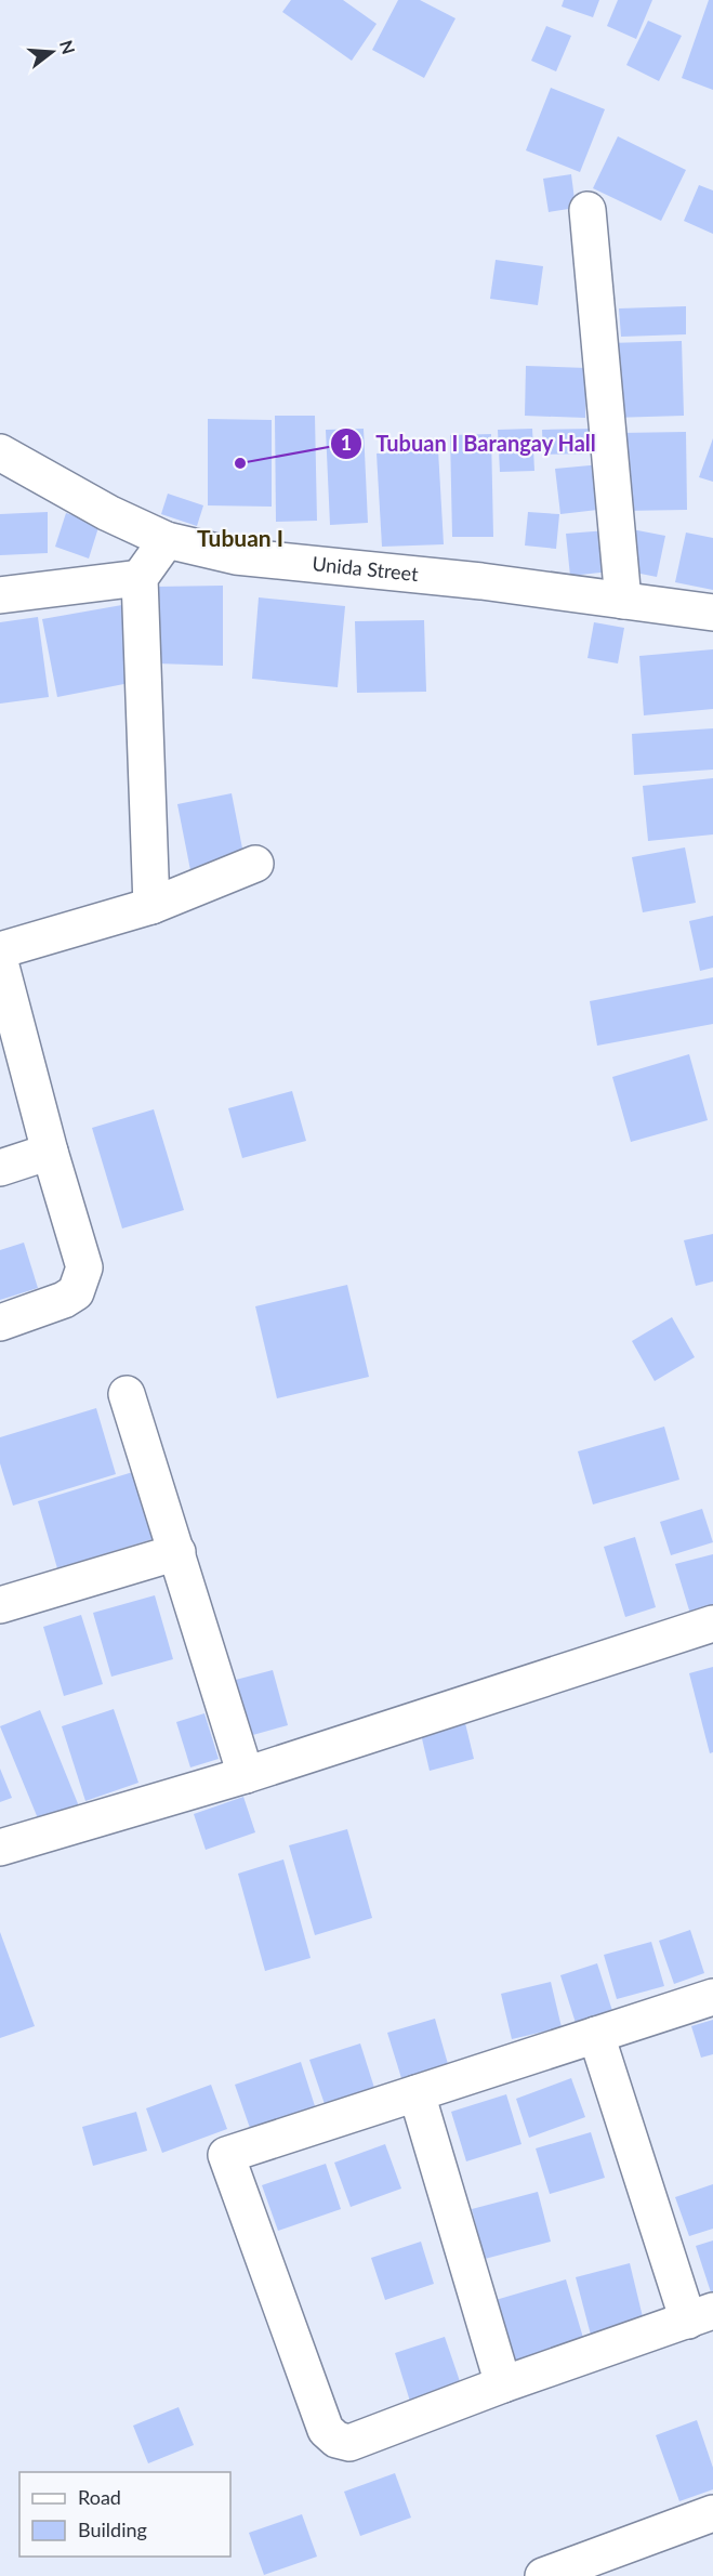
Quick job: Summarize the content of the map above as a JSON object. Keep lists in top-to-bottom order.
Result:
{
  "streets": {
    "street": ["Unida Street"]
  },
  "districts": ["Tubuan I"],
  "places": ["Tubuan I Barangay Hall"],
  "legend": ["Road", "Building"],
  "north": "right"
}
